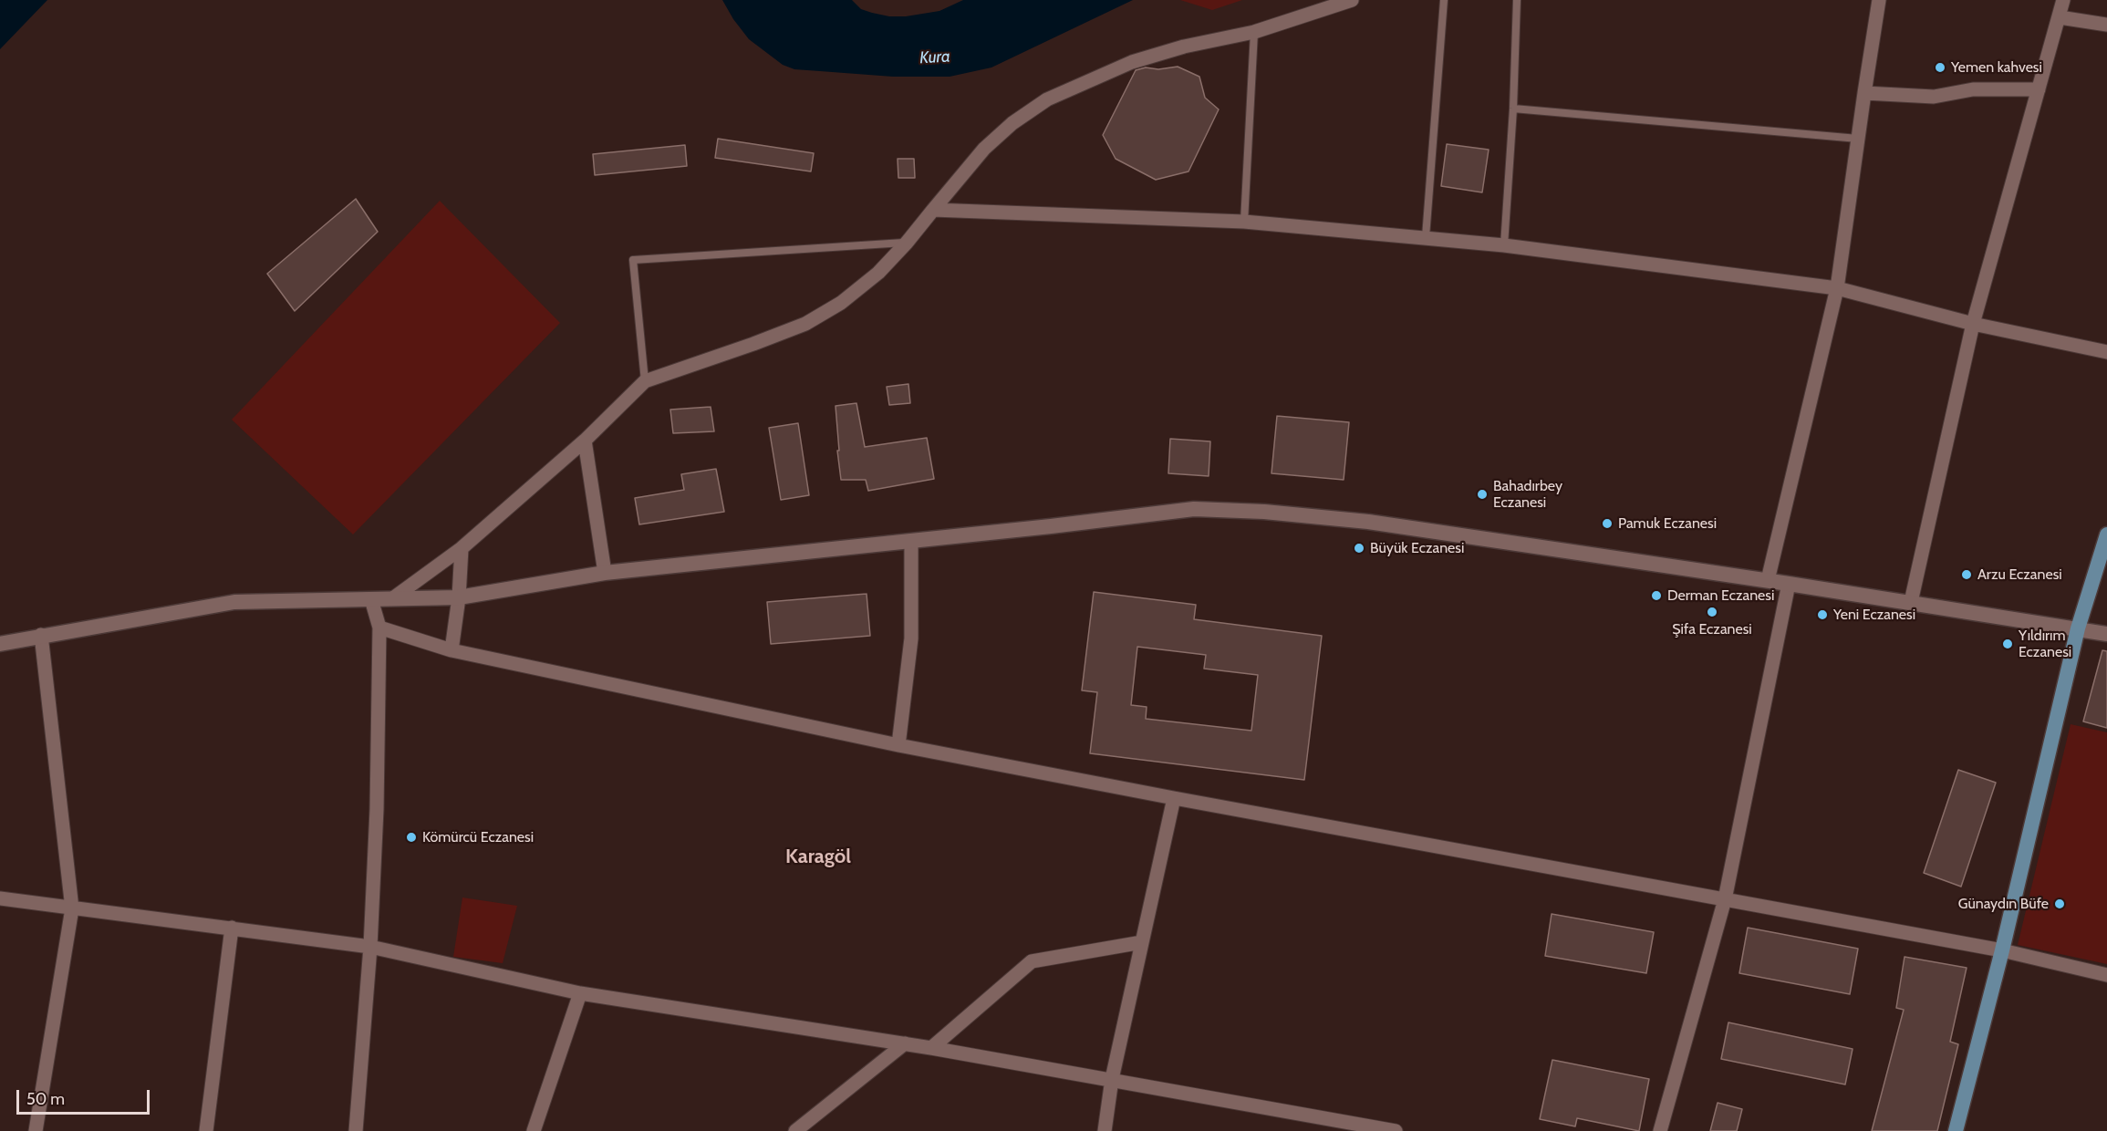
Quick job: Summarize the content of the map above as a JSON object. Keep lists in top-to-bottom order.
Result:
{
  "districts": ["Karagöl"],
  "water": ["Kura"],
  "places": [
    "Yemen kahvesi",
    "Bahadırbey Eczanesi",
    "Pamuk Eczanesi",
    "Büyük Eczanesi",
    "Arzu Eczanesi",
    "Derman Eczanesi",
    "Şifa Eczanesi",
    "Yeni Eczanesi",
    "Yıldırım Eczanesi",
    "Kömürcü Eczanesi",
    "Günaydın Büfe"
  ],
  "scale_bar": "50 m"
}
